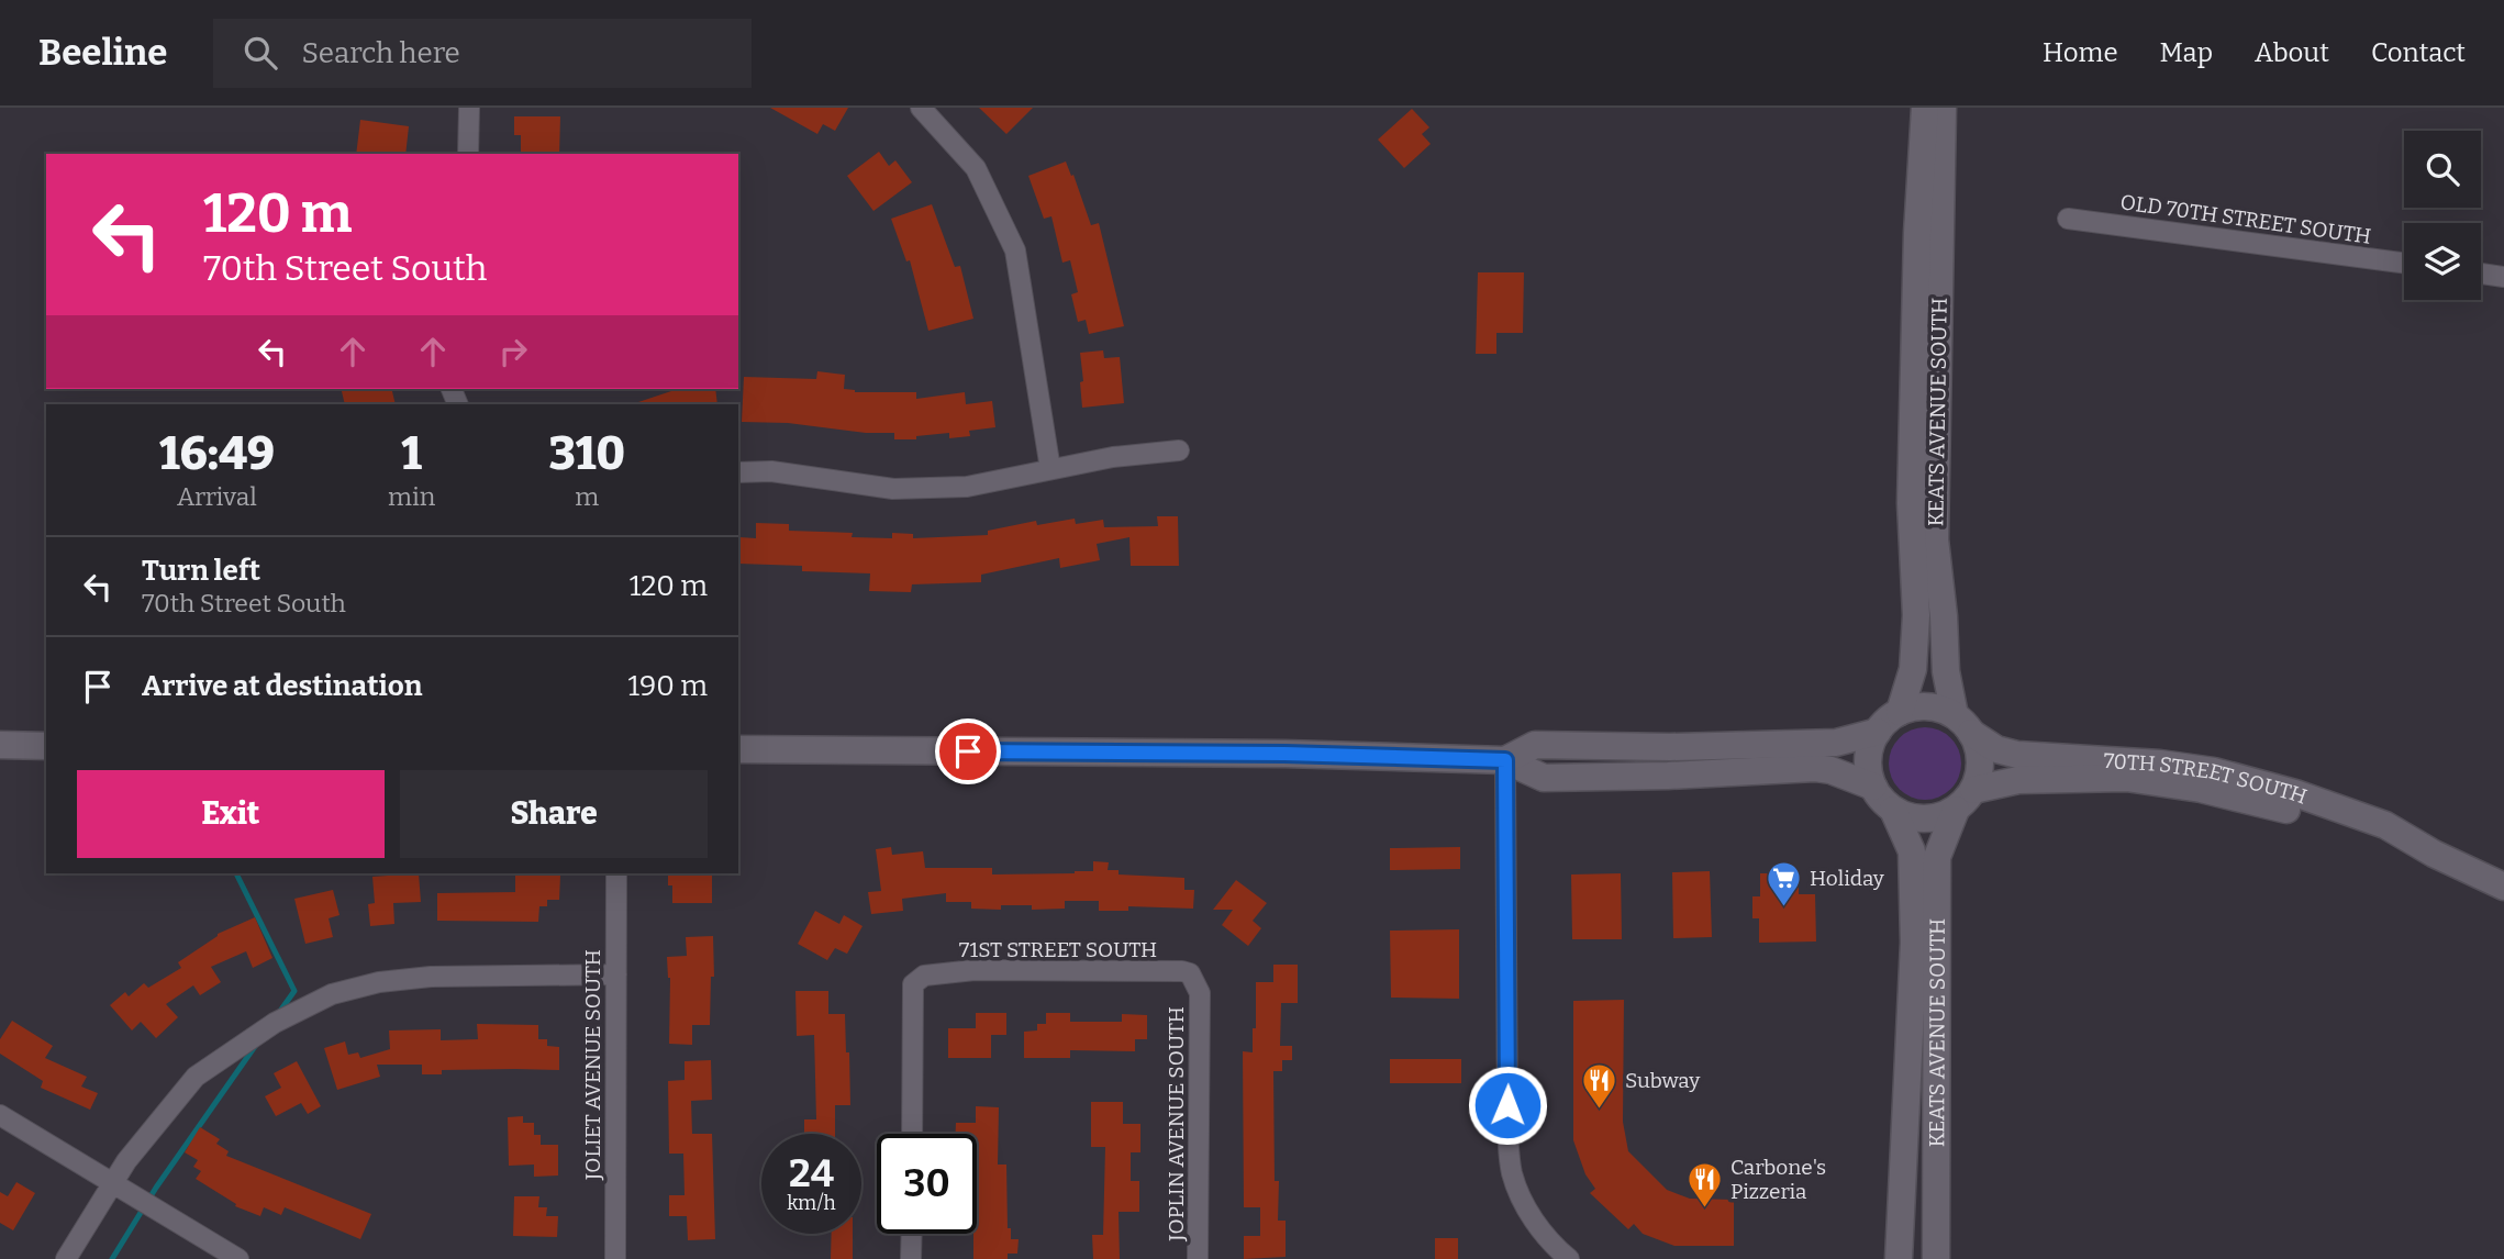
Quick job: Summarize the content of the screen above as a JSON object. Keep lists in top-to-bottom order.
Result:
{
  "streets": {
    "main road": ["KEATS AVENUE SOUTH", "70TH STREET SOUTH"],
    "street": [
      "OLD 70TH STREET SOUTH",
      "71ST STREET SOUTH",
      "JOLIET AVENUE SOUTH",
      "JOPLIN AVENUE SOUTH"
    ]
  },
  "crossings": [
    ["KEATS AVENUE SOUTH", "70TH STREET SOUTH"],
    ["71ST STREET SOUTH", "JOPLIN AVENUE SOUTH"]
  ],
  "places": {
    "supermarket": ["Holiday"],
    "restaurant": ["Subway", "Carbone's Pizzeria"]
  },
  "page": {
    "header": "Beeline",
    "search": "Search here",
    "nav": [
      "Home",
      "Map",
      "About",
      "Contact"
    ],
    "turn": ["120 m", "70th Street South"],
    "eta": [
      "16:49",
      "Arrival",
      "1",
      "min",
      "310",
      "m"
    ],
    "list": [
      {
        "name": "Turn left",
        "note": "70th Street South",
        "value": "120 m"
      },
      {
        "name": "Arrive at destination",
        "value": "190 m"
      }
    ],
    "buttons": ["Exit", "Share"],
    "speed": "24 km/h",
    "limit": "30"
  }
}
